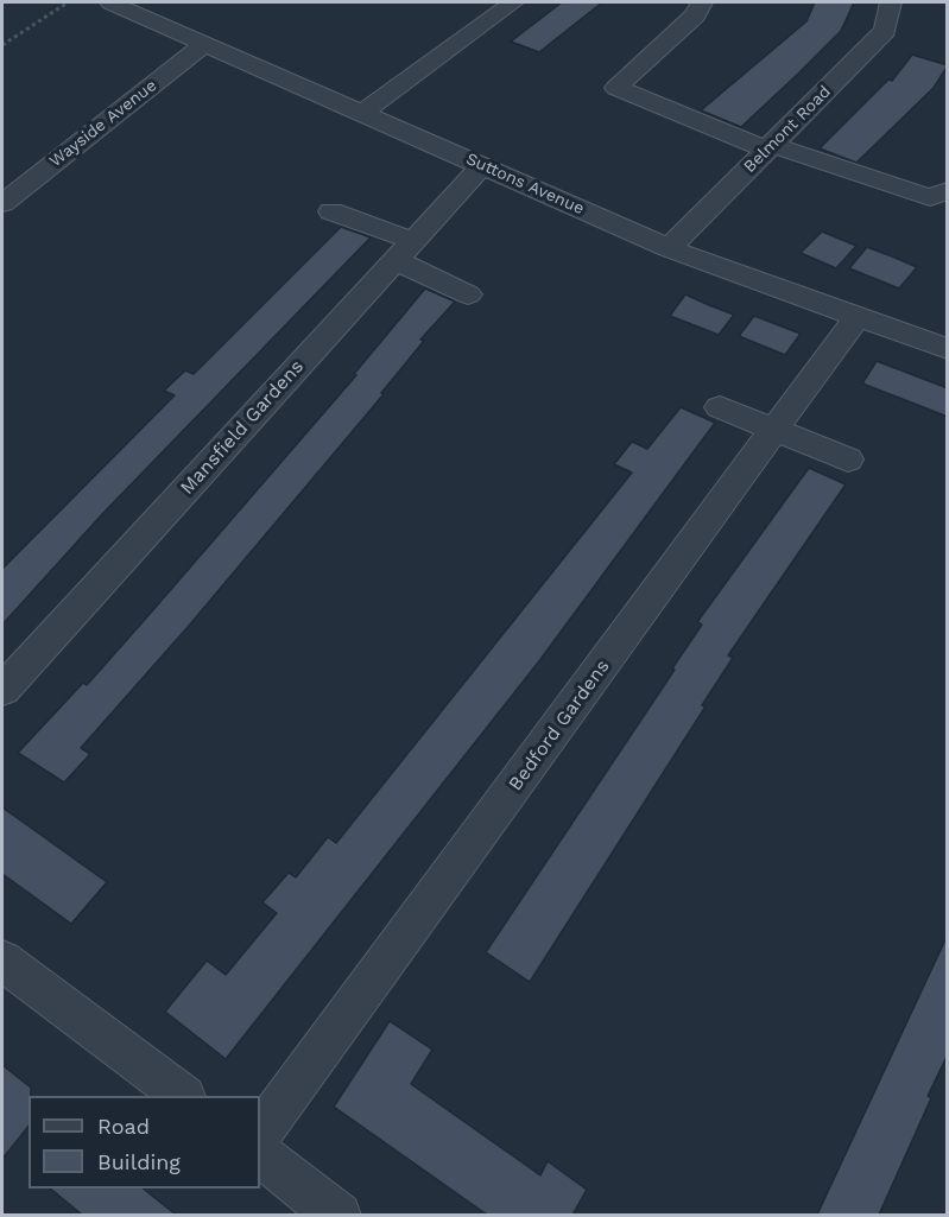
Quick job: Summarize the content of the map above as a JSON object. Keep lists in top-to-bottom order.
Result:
{
  "streets": {
    "street": [
      "Wayside Avenue",
      "Belmont Road",
      "Suttons Avenue",
      "Mansfield Gardens",
      "Bedford Gardens"
    ]
  },
  "crossings": [
    ["Wayside Avenue", "Suttons Avenue"],
    ["Belmont Road", "Suttons Avenue"],
    ["Suttons Avenue", "Mansfield Gardens"],
    ["Suttons Avenue", "Bedford Gardens"]
  ],
  "legend": ["Road", "Building"]
}
